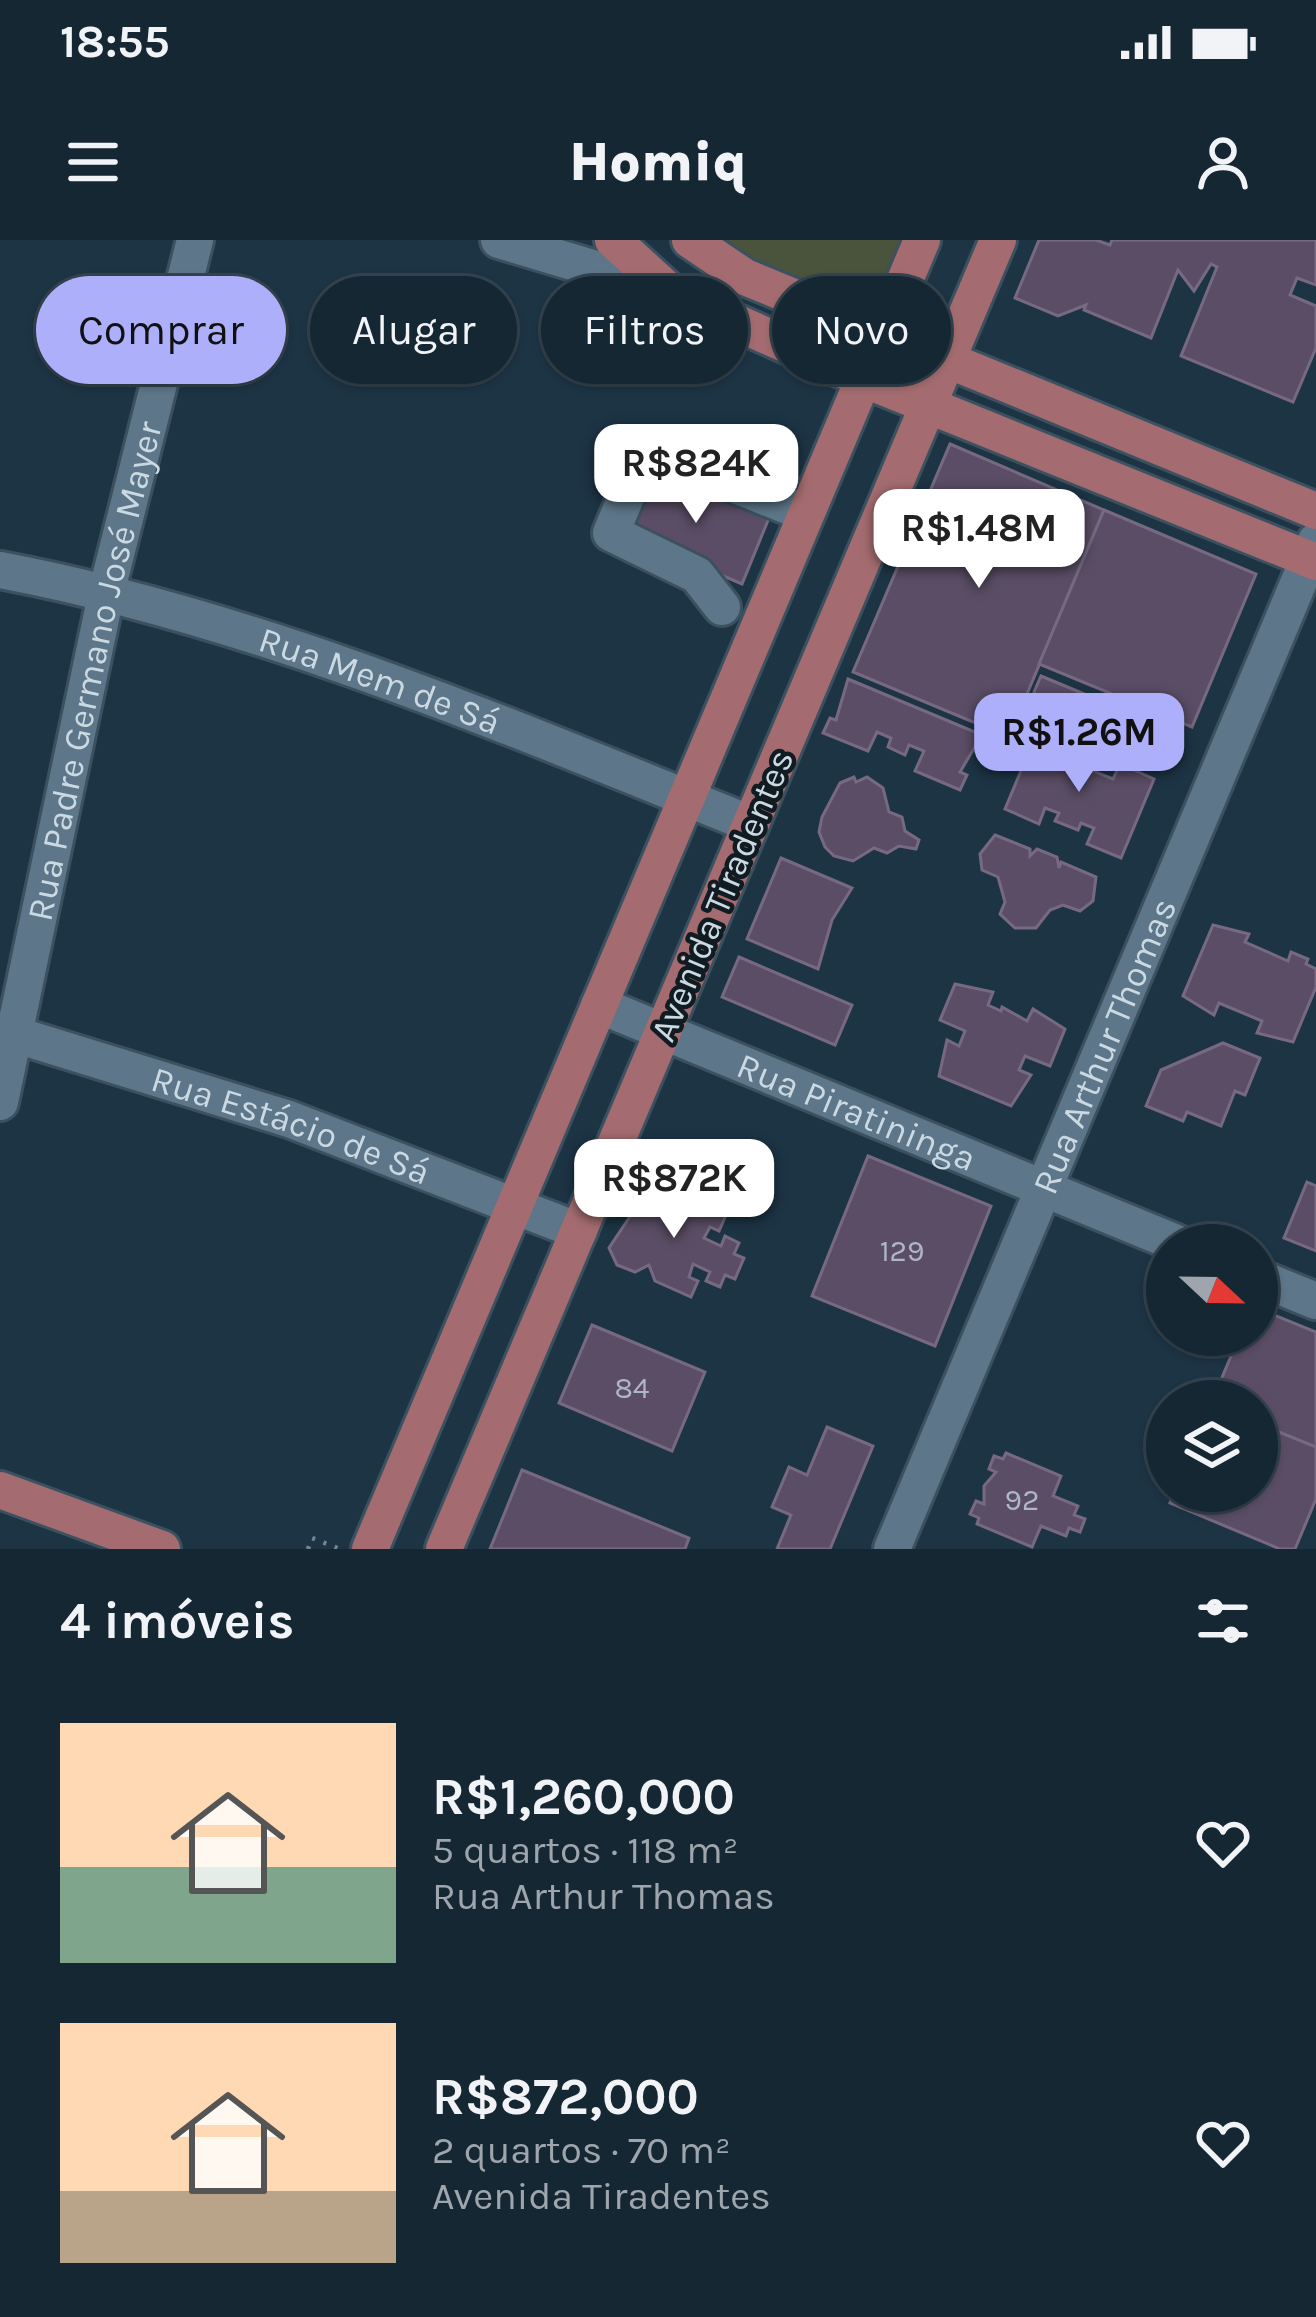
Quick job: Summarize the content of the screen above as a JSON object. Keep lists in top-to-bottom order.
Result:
{
  "streets": {
    "main road": ["Avenida Tiradentes"],
    "street": [
      "Rua Padre Germano José Mayer",
      "Rua Mem de Sá",
      "Rua Arthur Thomas",
      "Rua Piratininga",
      "Rua Estácio de Sá"
    ]
  },
  "crossings": [
    ["Rua Padre Germano José Mayer", "Rua Mem de Sá"],
    ["Rua Padre Germano José Mayer", "Rua Estácio de Sá"],
    ["Rua Mem de Sá", "Avenida Tiradentes"],
    ["Avenida Tiradentes", "Rua Piratininga"],
    ["Avenida Tiradentes", "Rua Estácio de Sá"],
    ["Rua Arthur Thomas", "Rua Piratininga"]
  ],
  "house_numbers": ["129", "84", "92"],
  "north": "right",
  "page": {
    "status": "18:55",
    "header": "Homiq",
    "chip": [
      "Comprar",
      "Alugar",
      "Filtros",
      "Novo"
    ],
    "price": [
      "R$824K",
      "R$1.48M",
      "R$1.26M",
      "R$872K"
    ],
    "heading": "4 imóveis",
    "list": [
      {
        "name": "R$1,260,000",
        "note": "5 quartos · 118 m² · Rua Arthur Thomas"
      },
      {
        "name": "R$872,000",
        "note": "2 quartos · 70 m² · Avenida Tiradentes"
      }
    ]
  }
}
